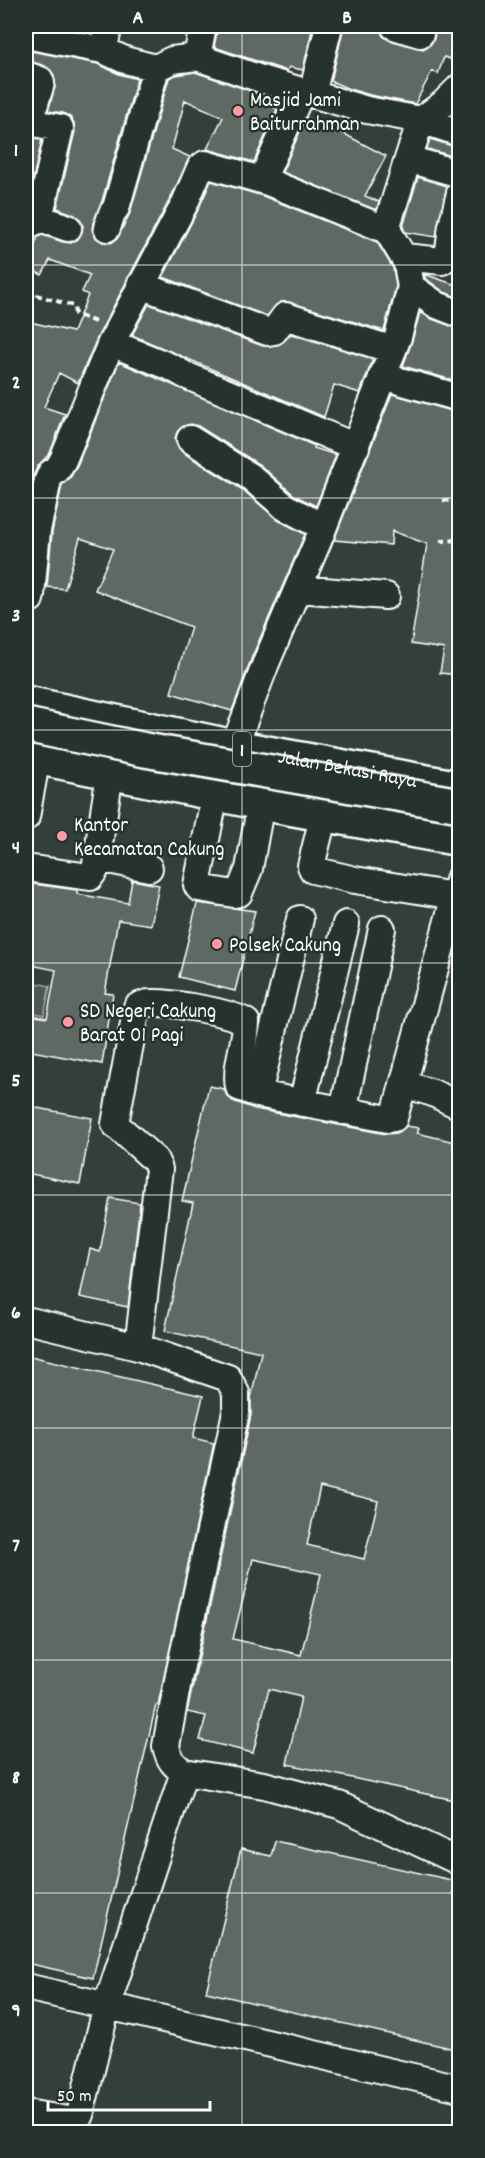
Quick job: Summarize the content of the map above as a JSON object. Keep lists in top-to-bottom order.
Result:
{
  "streets": {
    "highway": ["1", "Jalan Bekasi Raya"]
  },
  "places": [
    "Masjid Jami Baiturrahman",
    "Kantor Kecamatan Cakung",
    "Polsek Cakung",
    "SD Negeri Cakung Barat 01 Pagi"
  ],
  "scale_bar": "50 m",
  "grid": {
    "columns": ["A", "B"],
    "rows": [
      "1",
      "2",
      "3",
      "4",
      "5",
      "6",
      "7",
      "8",
      "9"
    ]
  }
}
